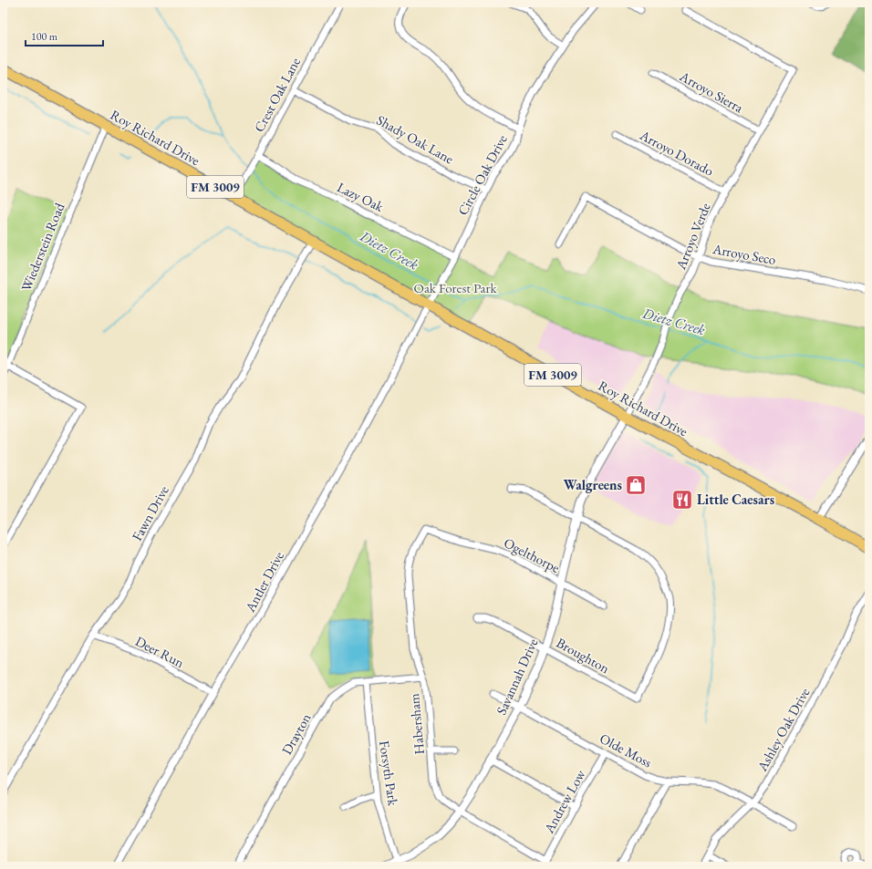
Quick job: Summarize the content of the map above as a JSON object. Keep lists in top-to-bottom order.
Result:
{
  "streets": {
    "main road": ["Roy Richard Drive", "FM 3009"],
    "street": [
      "Arroyo Sierra",
      "Crest Oak Lane",
      "Shady Oak Lane",
      "Arroyo Dorado",
      "Circle Oak Drive",
      "Lazy Oak",
      "Arroyo Verde",
      "Wiederstein Road",
      "Arroyo Seco",
      "Fawn Drive",
      "Ogelthorpe",
      "Antler Drive",
      "Deer Run",
      "Broughton",
      "Savannah Drive",
      "Habersham",
      "Ashley Oak Drive",
      "Drayton",
      "Olde Moss",
      "Forsyth Park",
      "Andrew Low"
    ]
  },
  "crossings": [
    ["Arroyo Sierra", "Arroyo Verde"],
    ["Crest Oak Lane", "Roy Richard Drive"],
    ["Crest Oak Lane", "Shady Oak Lane"],
    ["Crest Oak Lane", "Lazy Oak"],
    ["Roy Richard Drive", "Circle Oak Drive"],
    ["Roy Richard Drive", "Arroyo Verde"],
    ["Roy Richard Drive", "Wiederstein Road"],
    ["Roy Richard Drive", "Fawn Drive"],
    ["Roy Richard Drive", "Antler Drive"],
    ["Roy Richard Drive", "Savannah Drive"],
    ["Shady Oak Lane", "Circle Oak Drive"],
    ["Arroyo Dorado", "Arroyo Verde"],
    ["Circle Oak Drive", "Lazy Oak"],
    ["Circle Oak Drive", "Antler Drive"],
    ["Arroyo Verde", "Arroyo Seco"],
    ["Arroyo Verde", "Savannah Drive"],
    ["Fawn Drive", "Deer Run"],
    ["Ogelthorpe", "Savannah Drive"],
    ["Ogelthorpe", "Habersham"],
    ["Antler Drive", "Deer Run"],
    ["Broughton", "Savannah Drive"],
    ["Savannah Drive", "Habersham"],
    ["Savannah Drive", "Olde Moss"],
    ["Savannah Drive", "Forsyth Park"],
    ["Habersham", "Drayton"],
    ["Habersham", "Andrew Low"],
    ["Ashley Oak Drive", "Olde Moss"],
    ["Drayton", "Forsyth Park"],
    ["Olde Moss", "Andrew Low"]
  ],
  "water": ["Dietz Creek"],
  "parks": ["Oak Forest Park"],
  "places": {
    "shop": ["Walgreens"],
    "restaurant": ["Little Caesars"]
  },
  "scale_bar": "100 m"
}
